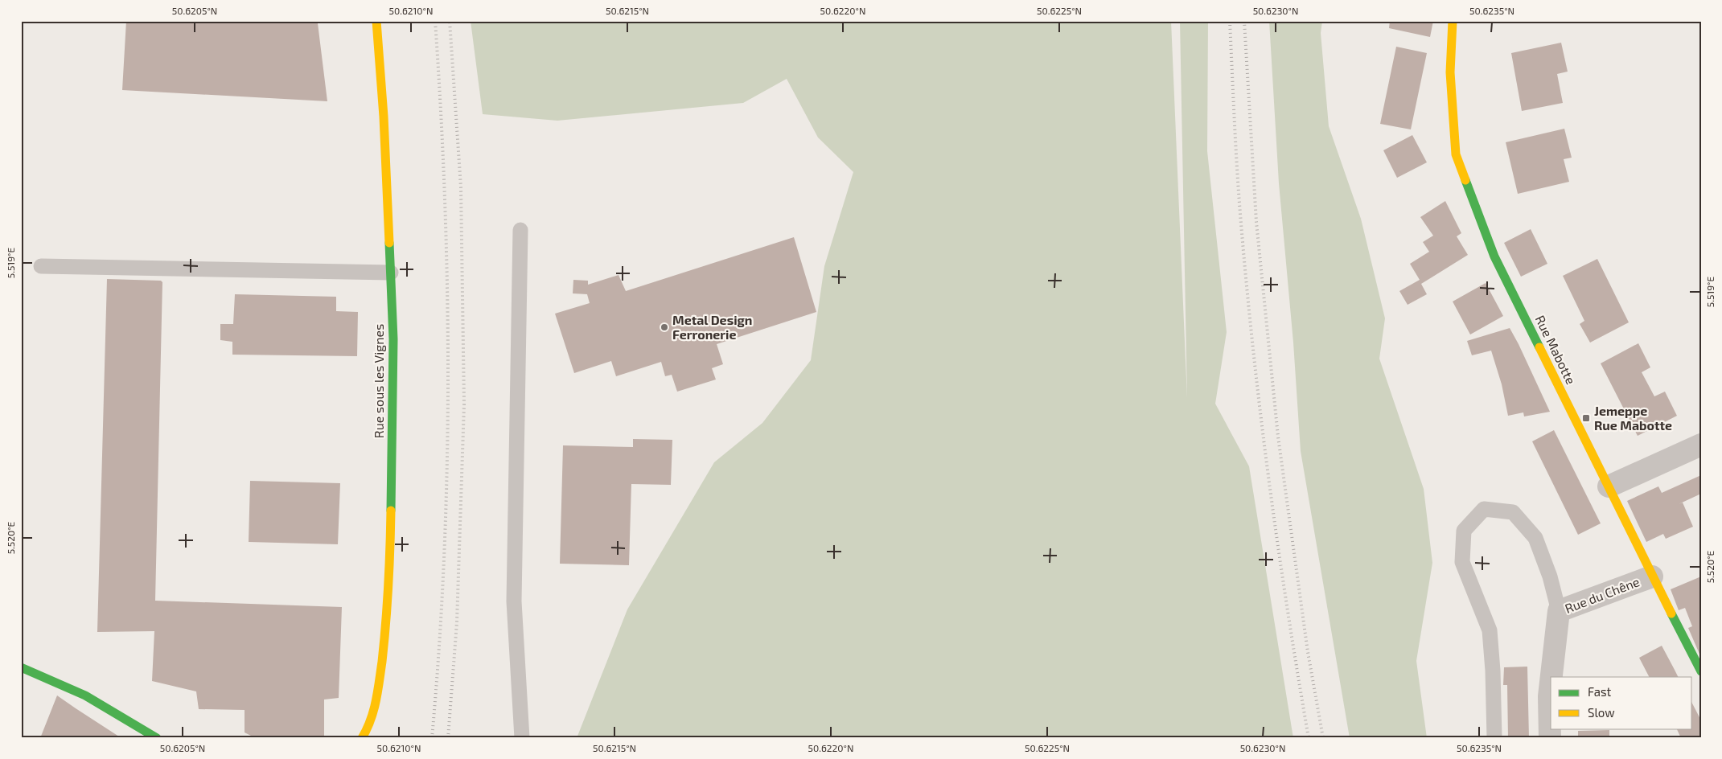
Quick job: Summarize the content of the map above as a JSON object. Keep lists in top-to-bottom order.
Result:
{
  "streets": {
    "street": ["Rue Mabotte", "Rue sous les Vignes", "Rue du Chêne"]
  },
  "crossings": [
    ["Rue Mabotte", "Rue du Chêne"]
  ],
  "places": {
    "other": ["Metal Design Ferronerie"],
    "transit": ["Jemeppe Rue Mabotte"]
  },
  "legend": ["Fast", "Slow"],
  "coordinates": [
    "50.6205°N",
    "50.6210°N",
    "50.6215°N",
    "50.6220°N",
    "50.6225°N",
    "50.6230°N",
    "50.6235°N",
    "5.519°E",
    "5.520°E"
  ]
}
